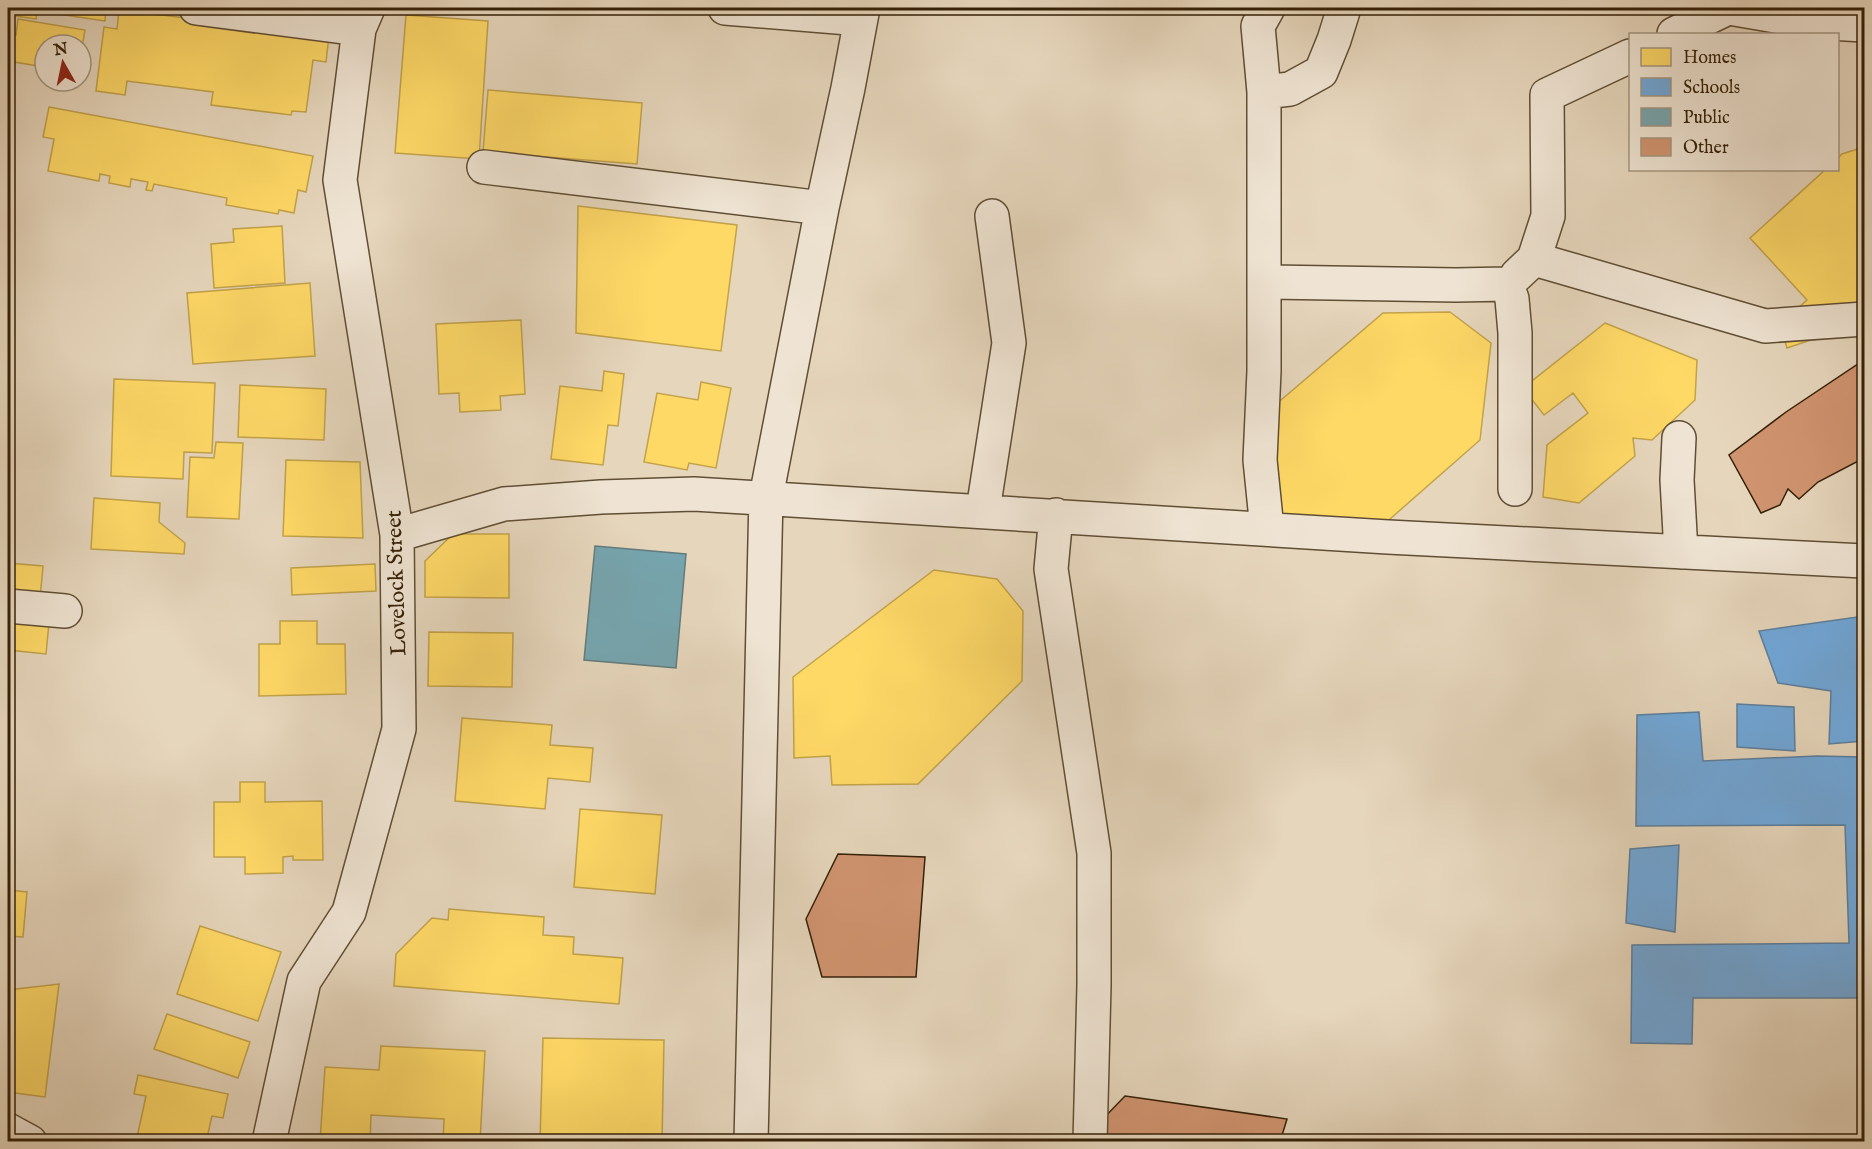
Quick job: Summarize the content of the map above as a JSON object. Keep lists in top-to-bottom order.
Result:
{
  "streets": {
    "street": ["Lovelock Street"]
  },
  "legend": [
    "Homes",
    "Schools",
    "Public",
    "Other"
  ],
  "north": "top"
}
